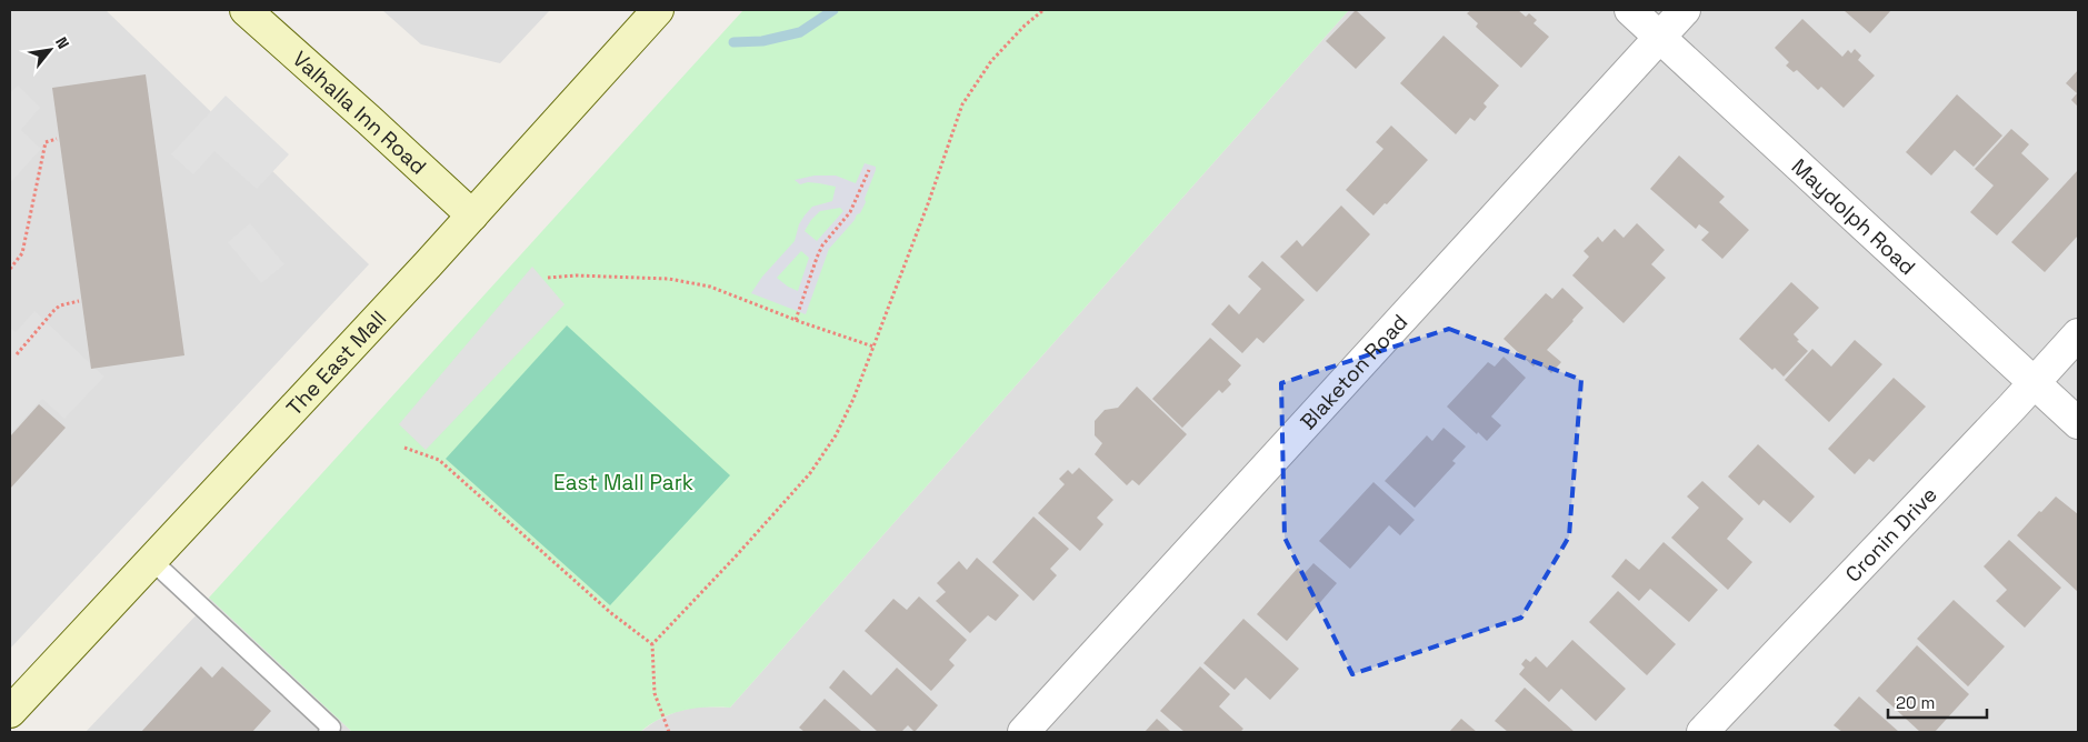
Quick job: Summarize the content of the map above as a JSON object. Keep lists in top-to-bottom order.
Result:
{
  "streets": {
    "main road": ["Valhalla Inn Road", "The East Mall"],
    "street": ["Maydolph Road", "Blaketon Road", "Cronin Drive"]
  },
  "crossings": [
    ["Valhalla Inn Road", "The East Mall"],
    ["Maydolph Road", "Blaketon Road"],
    ["Maydolph Road", "Cronin Drive"]
  ],
  "parks": ["East Mall Park"],
  "scale_bar": "20 m",
  "north": "top right"
}
